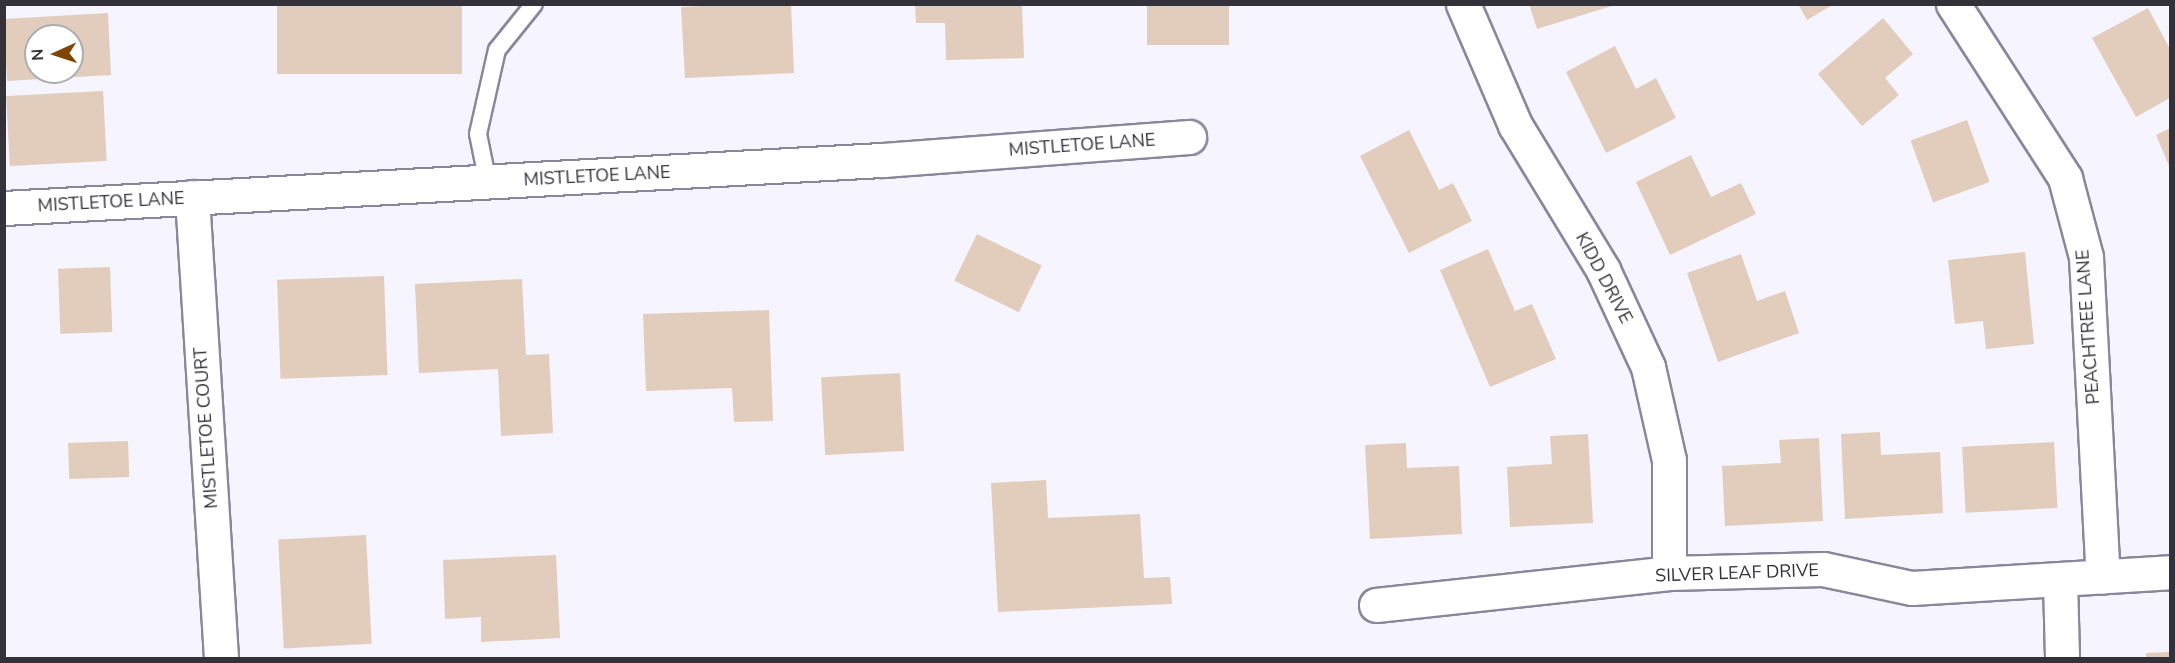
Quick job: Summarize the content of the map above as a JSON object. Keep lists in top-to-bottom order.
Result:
{
  "streets": {
    "street": [
      "MISTLETOE LANE",
      "KIDD DRIVE",
      "PEACHTREE LANE",
      "MISTLETOE COURT",
      "SILVER LEAF DRIVE"
    ]
  },
  "crossings": [
    ["MISTLETOE LANE", "MISTLETOE COURT"],
    ["KIDD DRIVE", "SILVER LEAF DRIVE"],
    ["PEACHTREE LANE", "SILVER LEAF DRIVE"]
  ],
  "north": "left"
}
